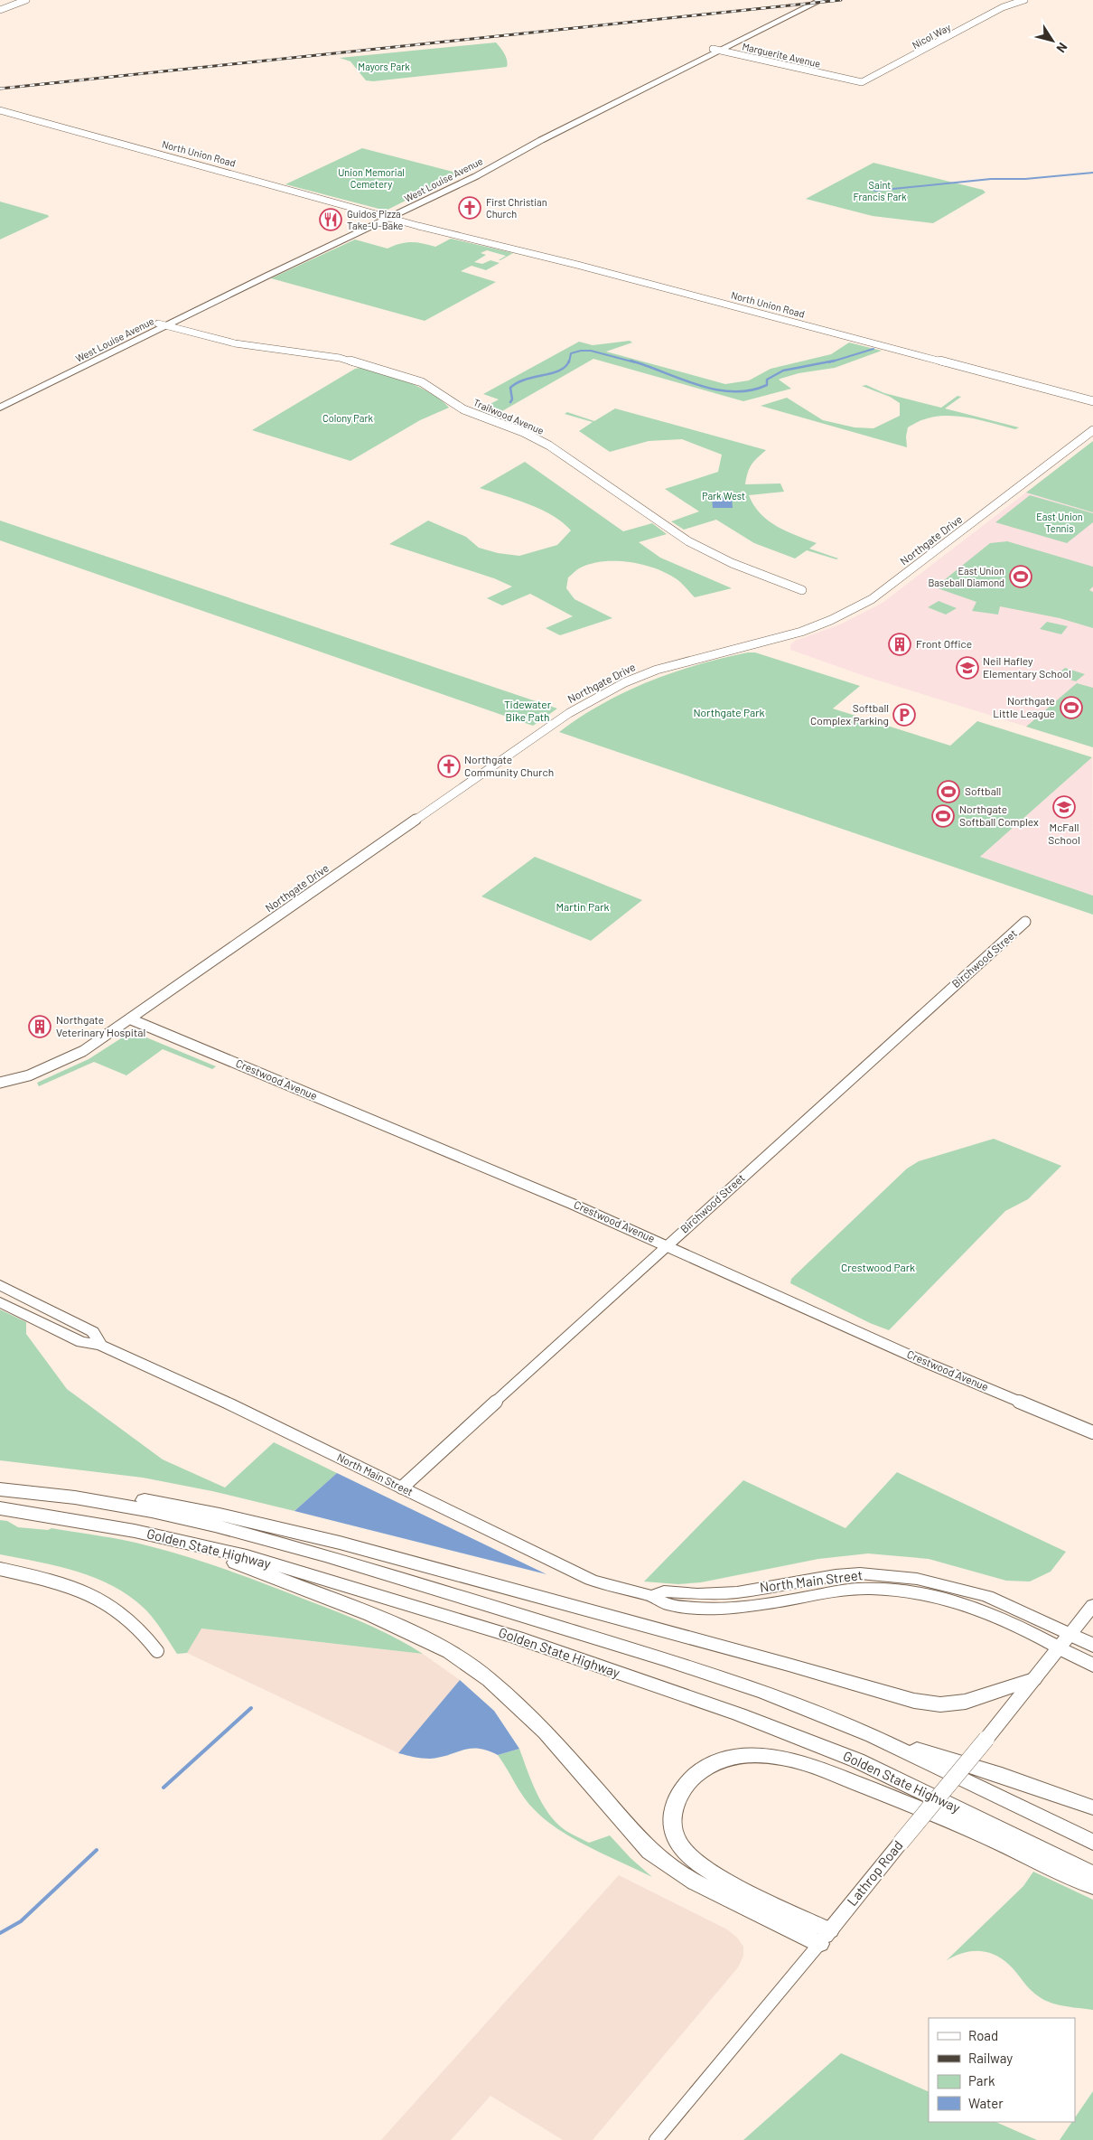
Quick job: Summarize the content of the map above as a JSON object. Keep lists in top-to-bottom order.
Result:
{
  "streets": {
    "highway": ["Golden State Highway"],
    "main road": ["West Louise Avenue", "North Main Street", "Lathrop Road"],
    "street": [
      "Nicol Way",
      "Marguerite Avenue",
      "North Union Road",
      "Trailwood Avenue",
      "Northgate Drive",
      "Birchwood Street",
      "Crestwood Avenue"
    ]
  },
  "crossings": [
    ["Nicol Way", "Marguerite Avenue"],
    ["Marguerite Avenue", "West Louise Avenue"],
    ["North Union Road", "West Louise Avenue"],
    ["West Louise Avenue", "Trailwood Avenue"],
    ["Northgate Drive", "Crestwood Avenue"],
    ["Birchwood Street", "Crestwood Avenue"],
    ["Birchwood Street", "North Main Street"],
    ["North Main Street", "Lathrop Road"]
  ],
  "parks": [
    "Mayors Park",
    "Union Memorial Cemetery",
    "Saint Francis Park",
    "Colony Park",
    "Park West",
    "East Union Tennis",
    "Tidewater Bike Path",
    "Northgate Park",
    "Martin Park",
    "Crestwood Park"
  ],
  "places": {
    "church": ["First Christian Church", "Northgate Community Church"],
    "restaurant": ["Guidos Pizza Take-U-Bake"],
    "sports": [
      "East Union Baseball Diamond",
      "Northgate Little League",
      "Softball",
      "Northgate Softball Complex"
    ],
    "building": ["Front Office", "Northgate Veterinary Hospital"],
    "school or university": ["Neil Hafley Elementary School", "McFall School"],
    "parking": ["Softball Complex Parking"]
  },
  "legend": [
    "Road",
    "Railway",
    "Park",
    "Water"
  ],
  "north": "bottom right"
}
